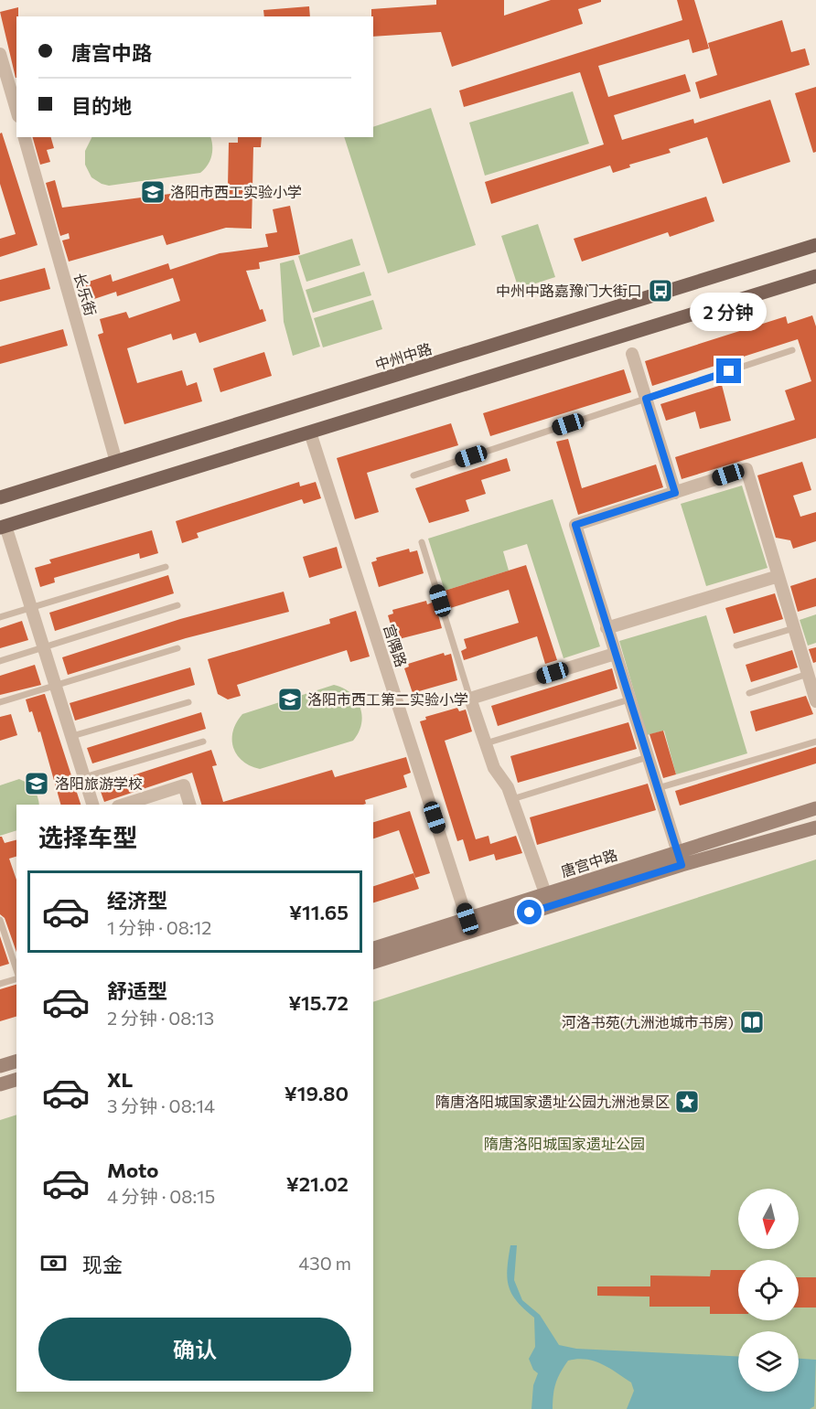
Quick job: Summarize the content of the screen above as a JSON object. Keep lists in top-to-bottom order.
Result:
{
  "streets": {
    "main road": ["中州中路", "唐宫中路"],
    "street": ["长乐街", "宫隅路"]
  },
  "crossings": [
    ["长乐街", "中州中路"],
    ["宫隅路", "唐宫中路"]
  ],
  "parks": ["隋唐洛阳城国家遗址公园"],
  "places": {
    "school or university": ["洛阳市西工实验小学", "洛阳市西工第二实验小学", "洛阳旅游学校"],
    "bus stop": ["中州中路嘉豫门大街口"],
    "library": ["河洛书苑(九洲池城市书房)"],
    "place": ["隋唐洛阳城国家遗址公园九洲池景区"]
  },
  "north": "bottom",
  "page": {
    "banner": ["唐宫中路", "目的地"],
    "bubble": "2 分钟",
    "heading": "选择车型",
    "list": [
      {
        "name": "经济型",
        "note": "1 分钟 · 08:12",
        "value": "¥11.65"
      },
      {
        "name": "舒适型",
        "note": "2 分钟 · 08:13",
        "value": "¥15.72"
      },
      {
        "name": "XL",
        "note": "3 分钟 · 08:14",
        "value": "¥19.80"
      },
      {
        "name": "Moto",
        "note": "4 分钟 · 08:15",
        "value": "¥21.02"
      }
    ],
    "pay": ["现金", "430 m"],
    "buttons": "确认"
  }
}
